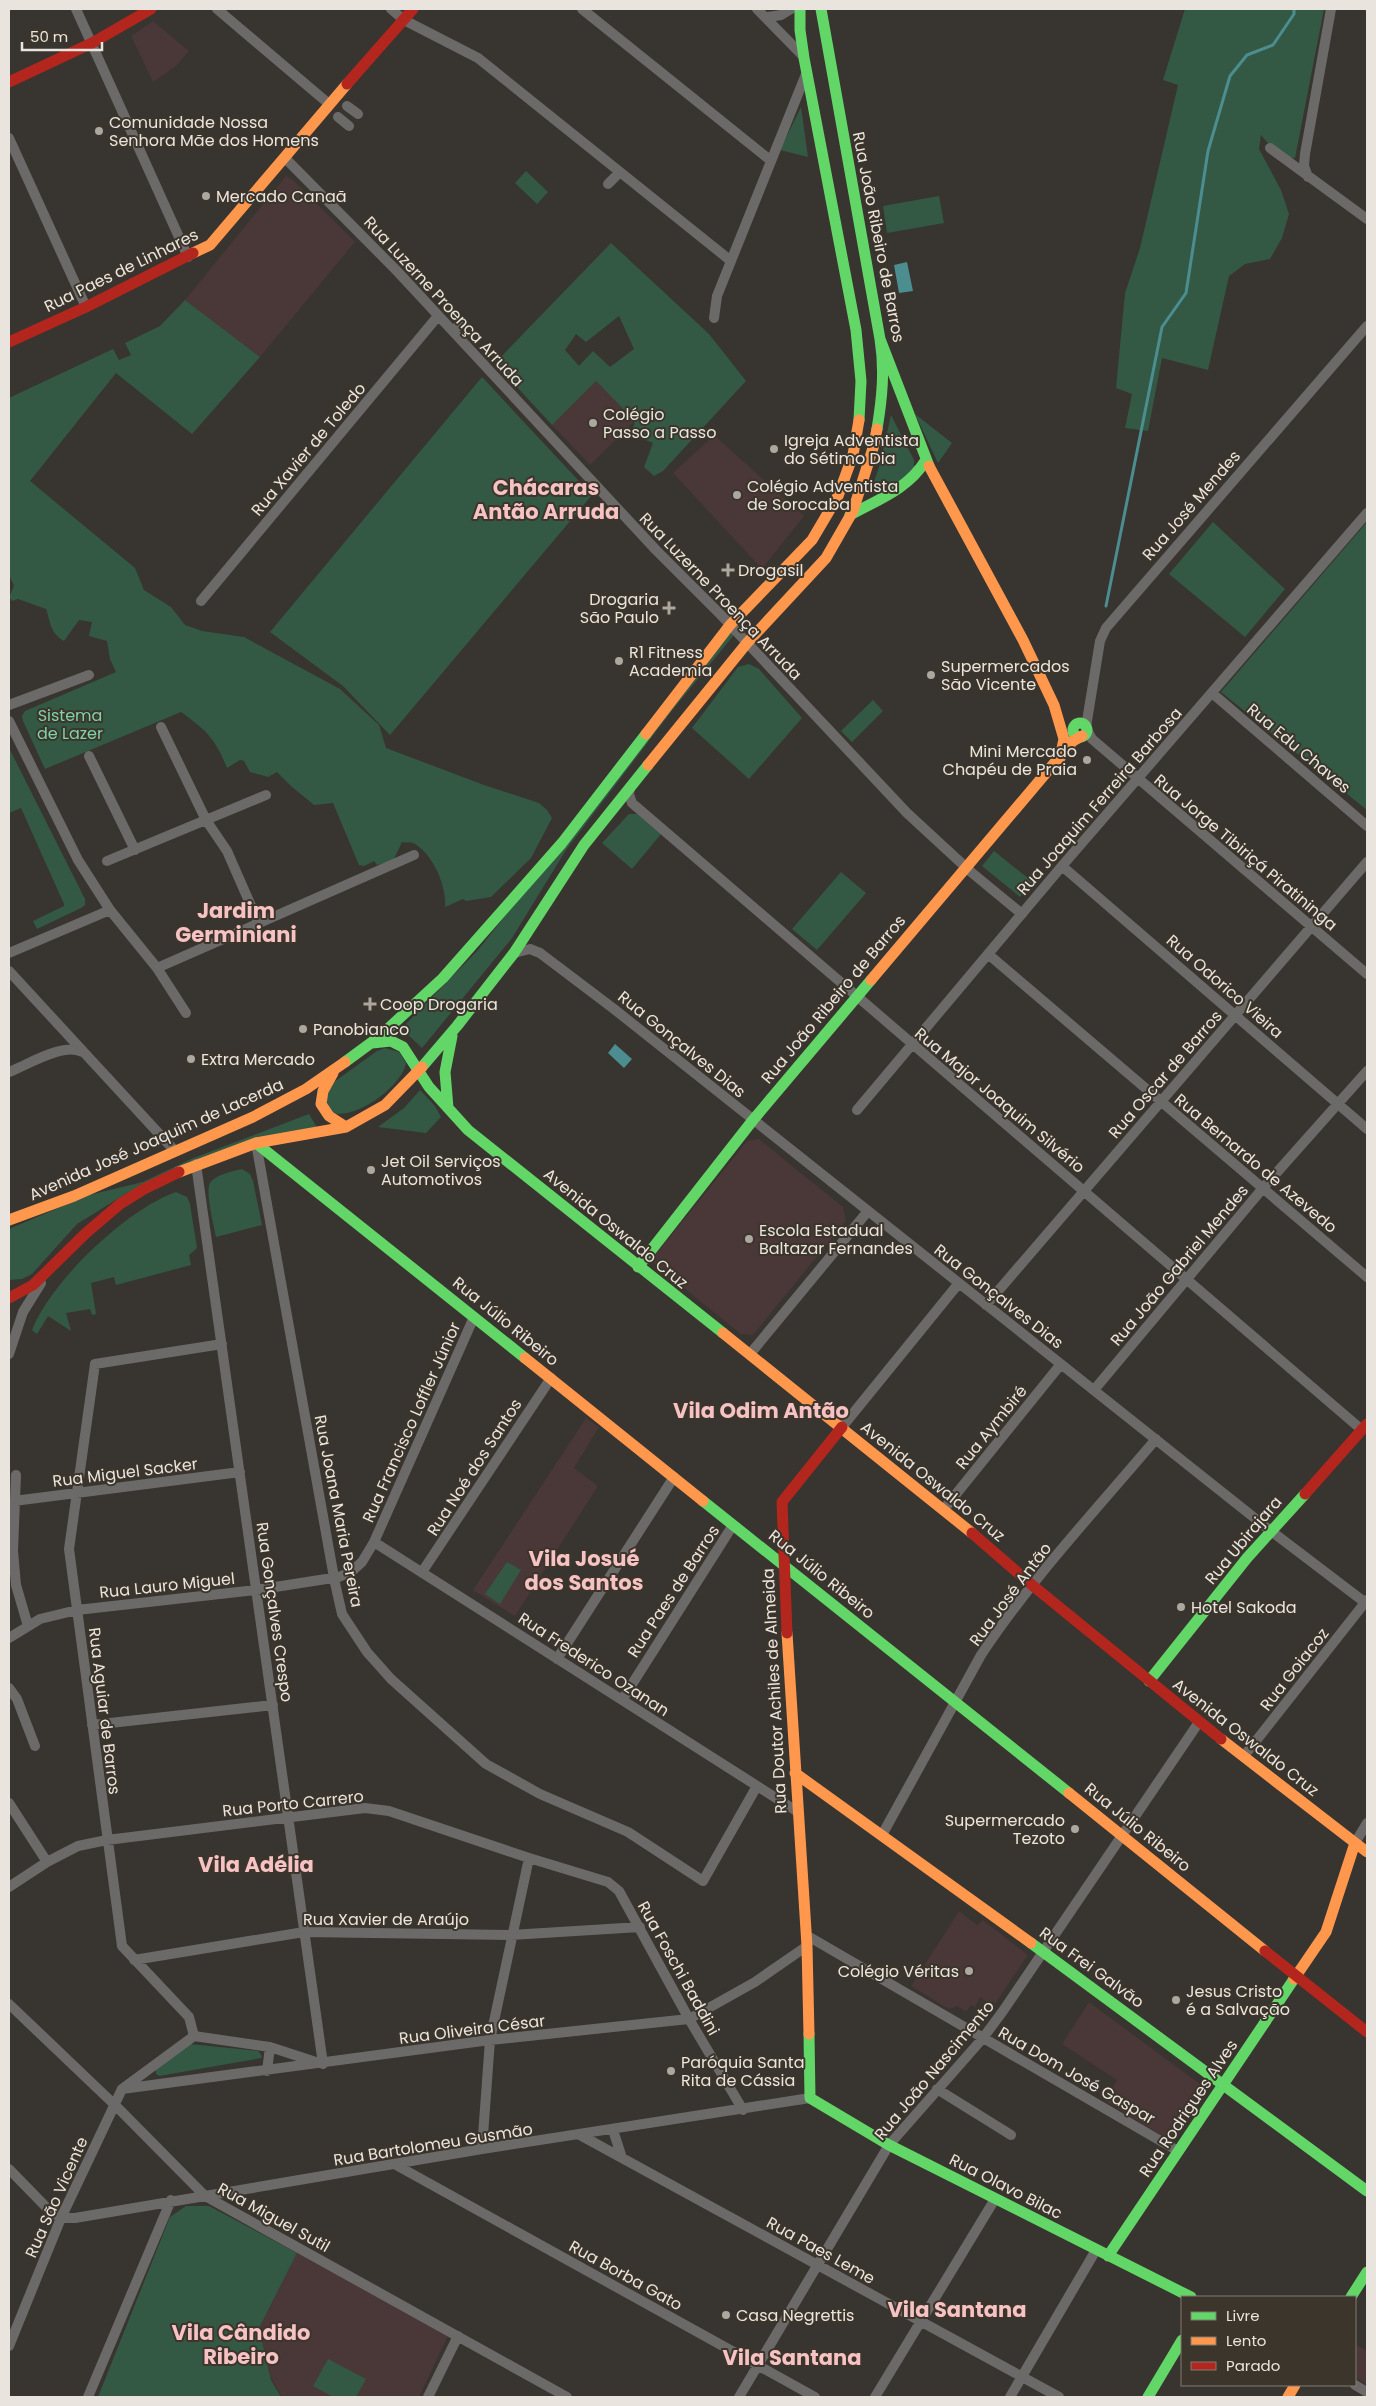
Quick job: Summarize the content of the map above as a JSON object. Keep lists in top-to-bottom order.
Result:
{
  "streets": {
    "main road": [
      "Rua João Ribeiro de Barros",
      "Rua Paes de Linhares",
      "Avenida José Joaquim de Lacerda",
      "Avenida Oswaldo Cruz",
      "Rua Júlio Ribeiro",
      "Rua Ubirajara",
      "Rua Doutor Achiles de Almeida",
      "Rua Frei Galvão",
      "Rua Rodrigues Alves",
      "Rua Olavo Bilac"
    ],
    "street": [
      "Rua Luzerne Proença Arruda",
      "Rua Xavier de Toledo",
      "Rua José Mendes",
      "Rua Edu Chaves",
      "Rua Joaquim Ferreira Barbosa",
      "Rua Jorge Tibiriçá Piratininga",
      "Rua Odorico Vieira",
      "Rua Gonçalves Dias",
      "Rua Oscar de Barros",
      "Rua Major Joaquim Silvério",
      "Rua Bernardo de Azevedo",
      "Rua João Gabriel Mendes",
      "Rua Francisco Loffler Júnior",
      "Rua Aymbiré",
      "Rua Noé dos Santos",
      "Rua Miguel Sacker",
      "Rua Joana Maria Pereira",
      "Rua Lauro Miguel",
      "Rua Paes de Barros",
      "Rua José Antão",
      "Rua Gonçalves Crespo",
      "Rua Frederico Ozanan",
      "Rua Goiacoz",
      "Rua Aguiar de Barros",
      "Rua Porto Carrero",
      "Rua Xavier de Araújo",
      "Rua Foschi Baddini",
      "Rua Oliveira César",
      "Rua João Nascimento",
      "Rua Dom José Gaspar",
      "Rua Bartolomeu Gusmão",
      "Rua São Vicente",
      "Rua Miguel Sutil",
      "Rua Paes Leme",
      "Rua Borba Gato"
    ]
  },
  "crossings": [
    ["Rua João Ribeiro de Barros", "Rua Luzerne Proença Arruda"],
    ["Rua João Ribeiro de Barros", "Rua José Mendes"],
    ["Rua João Ribeiro de Barros", "Rua Jorge Tibiriçá Piratininga"],
    ["Rua João Ribeiro de Barros", "Rua Gonçalves Dias"],
    ["Rua João Ribeiro de Barros", "Rua Major Joaquim Silvério"],
    ["Rua João Ribeiro de Barros", "Avenida Oswaldo Cruz"],
    ["Rua Paes de Linhares", "Rua Luzerne Proença Arruda"],
    ["Rua Luzerne Proença Arruda", "Rua Xavier de Toledo"],
    ["Rua Luzerne Proença Arruda", "Rua Joaquim Ferreira Barbosa"],
    ["Rua Luzerne Proença Arruda", "Avenida José Joaquim de Lacerda"],
    ["Rua José Mendes", "Rua Jorge Tibiriçá Piratininga"],
    ["Rua Edu Chaves", "Rua Joaquim Ferreira Barbosa"],
    ["Rua Joaquim Ferreira Barbosa", "Rua Jorge Tibiriçá Piratininga"],
    ["Rua Joaquim Ferreira Barbosa", "Rua Odorico Vieira"],
    ["Rua Joaquim Ferreira Barbosa", "Rua Major Joaquim Silvério"],
    ["Rua Joaquim Ferreira Barbosa", "Rua Bernardo de Azevedo"],
    ["Rua Jorge Tibiriçá Piratininga", "Rua Oscar de Barros"],
    ["Rua Odorico Vieira", "Rua Oscar de Barros"],
    ["Rua Odorico Vieira", "Rua João Gabriel Mendes"],
    ["Rua Gonçalves Dias", "Rua Oscar de Barros"],
    ["Rua Gonçalves Dias", "Rua João Gabriel Mendes"],
    ["Rua Gonçalves Dias", "Rua Aymbiré"],
    ["Rua Gonçalves Dias", "Rua Ubirajara"],
    ["Rua Gonçalves Dias", "Rua José Antão"],
    ["Rua Gonçalves Dias", "Rua Goiacoz"],
    ["Rua Gonçalves Dias", "Rua Doutor Achiles de Almeida"],
    ["Rua Oscar de Barros", "Rua Major Joaquim Silvério"],
    ["Rua Oscar de Barros", "Rua Bernardo de Azevedo"],
    ["Rua Major Joaquim Silvério", "Rua João Gabriel Mendes"],
    ["Rua Major Joaquim Silvério", "Rua Ubirajara"],
    ["Avenida José Joaquim de Lacerda", "Avenida Oswaldo Cruz"],
    ["Rua Bernardo de Azevedo", "Rua João Gabriel Mendes"],
    ["Avenida Oswaldo Cruz", "Rua Aymbiré"],
    ["Avenida Oswaldo Cruz", "Rua Ubirajara"],
    ["Avenida Oswaldo Cruz", "Rua José Antão"],
    ["Avenida Oswaldo Cruz", "Rua Goiacoz"],
    ["Avenida Oswaldo Cruz", "Rua Doutor Achiles de Almeida"],
    ["Avenida Oswaldo Cruz", "Rua João Nascimento"],
    ["Avenida Oswaldo Cruz", "Rua Rodrigues Alves"],
    ["Rua Júlio Ribeiro", "Rua Francisco Loffler Júnior"],
    ["Rua Júlio Ribeiro", "Rua Noé dos Santos"],
    ["Rua Júlio Ribeiro", "Rua Joana Maria Pereira"],
    ["Rua Júlio Ribeiro", "Rua Paes de Barros"],
    ["Rua Júlio Ribeiro", "Rua José Antão"],
    ["Rua Júlio Ribeiro", "Rua Doutor Achiles de Almeida"],
    ["Rua Júlio Ribeiro", "Rua João Nascimento"],
    ["Rua Júlio Ribeiro", "Rua Rodrigues Alves"],
    ["Rua Francisco Loffler Júnior", "Rua Joana Maria Pereira"],
    ["Rua Francisco Loffler Júnior", "Rua Lauro Miguel"],
    ["Rua Francisco Loffler Júnior", "Rua Frederico Ozanan"],
    ["Rua Noé dos Santos", "Rua Frederico Ozanan"],
    ["Rua Miguel Sacker", "Rua Gonçalves Crespo"],
    ["Rua Miguel Sacker", "Rua Aguiar de Barros"],
    ["Rua Joana Maria Pereira", "Rua Lauro Miguel"],
    ["Rua Joana Maria Pereira", "Rua Frederico Ozanan"],
    ["Rua Lauro Miguel", "Rua Gonçalves Crespo"],
    ["Rua Lauro Miguel", "Rua Aguiar de Barros"],
    ["Rua Paes de Barros", "Rua Frederico Ozanan"],
    ["Rua José Antão", "Rua Frei Galvão"],
    ["Rua Gonçalves Crespo", "Rua Aguiar de Barros"],
    ["Rua Gonçalves Crespo", "Rua Porto Carrero"],
    ["Rua Gonçalves Crespo", "Rua Xavier de Araújo"],
    ["Rua Gonçalves Crespo", "Rua Oliveira César"],
    ["Rua Frederico Ozanan", "Rua Doutor Achiles de Almeida"],
    ["Rua Doutor Achiles de Almeida", "Rua Frei Galvão"],
    ["Rua Doutor Achiles de Almeida", "Rua Oliveira César"],
    ["Rua Doutor Achiles de Almeida", "Rua Dom José Gaspar"],
    ["Rua Doutor Achiles de Almeida", "Rua Bartolomeu Gusmão"],
    ["Rua Doutor Achiles de Almeida", "Rua Olavo Bilac"],
    ["Rua Aguiar de Barros", "Rua Porto Carrero"],
    ["Rua Aguiar de Barros", "Rua Xavier de Araújo"],
    ["Rua Porto Carrero", "Rua Foschi Baddini"],
    ["Rua Xavier de Araújo", "Rua Foschi Baddini"],
    ["Rua Frei Galvão", "Rua João Nascimento"],
    ["Rua Frei Galvão", "Rua Rodrigues Alves"],
    ["Rua Foschi Baddini", "Rua Oliveira César"],
    ["Rua Foschi Baddini", "Rua Bartolomeu Gusmão"],
    ["Rua Oliveira César", "Rua Dom José Gaspar"],
    ["Rua Oliveira César", "Rua São Vicente"],
    ["Rua João Nascimento", "Rua Dom José Gaspar"],
    ["Rua João Nascimento", "Rua Olavo Bilac"],
    ["Rua João Nascimento", "Rua Paes Leme"],
    ["Rua João Nascimento", "Rua Borba Gato"],
    ["Rua Dom José Gaspar", "Rua Rodrigues Alves"],
    ["Rua Rodrigues Alves", "Rua Olavo Bilac"],
    ["Rua Bartolomeu Gusmão", "Rua Olavo Bilac"],
    ["Rua Bartolomeu Gusmão", "Rua São Vicente"],
    ["Rua Bartolomeu Gusmão", "Rua Miguel Sutil"],
    ["Rua Bartolomeu Gusmão", "Rua Paes Leme"],
    ["Rua Bartolomeu Gusmão", "Rua Borba Gato"],
    ["Rua São Vicente", "Rua Miguel Sutil"]
  ],
  "districts": [
    "Chácaras Antão Arruda",
    "Jardim Germiniani",
    "Vila Odim Antão",
    "Vila Josué dos Santos",
    "Vila Adélia",
    "Vila Santana",
    "Vila Cândido Ribeiro",
    "Vila Santana"
  ],
  "parks": ["Sistema de Lazer"],
  "places": {
    "other": [
      "Comunidade Nossa Senhora Mãe dos Homens",
      "Mercado Canaã",
      "Colégio Passo a Passo",
      "Igreja Adventista do Sétimo Dia",
      "Colégio Adventista de Sorocaba",
      "R1 Fitness Academia",
      "Supermercados São Vicente",
      "Mini Mercado Chapéu de Praia",
      "Panobianco",
      "Extra Mercado",
      "Jet Oil Serviços Automotivos",
      "Escola Estadual Baltazar Fernandes",
      "Hotel Sakoda",
      "Supermercado Tezoto",
      "Colégio Véritas",
      "Jesus Cristo é a Salvação",
      "Paróquia Santa Rita de Cássia",
      "Casa Negrettis"
    ],
    "health": ["Drogasil", "Drogaria São Paulo", "Coop Drogaria"]
  },
  "legend": ["Livre", "Lento", "Parado"],
  "scale_bar": "50 m"
}
